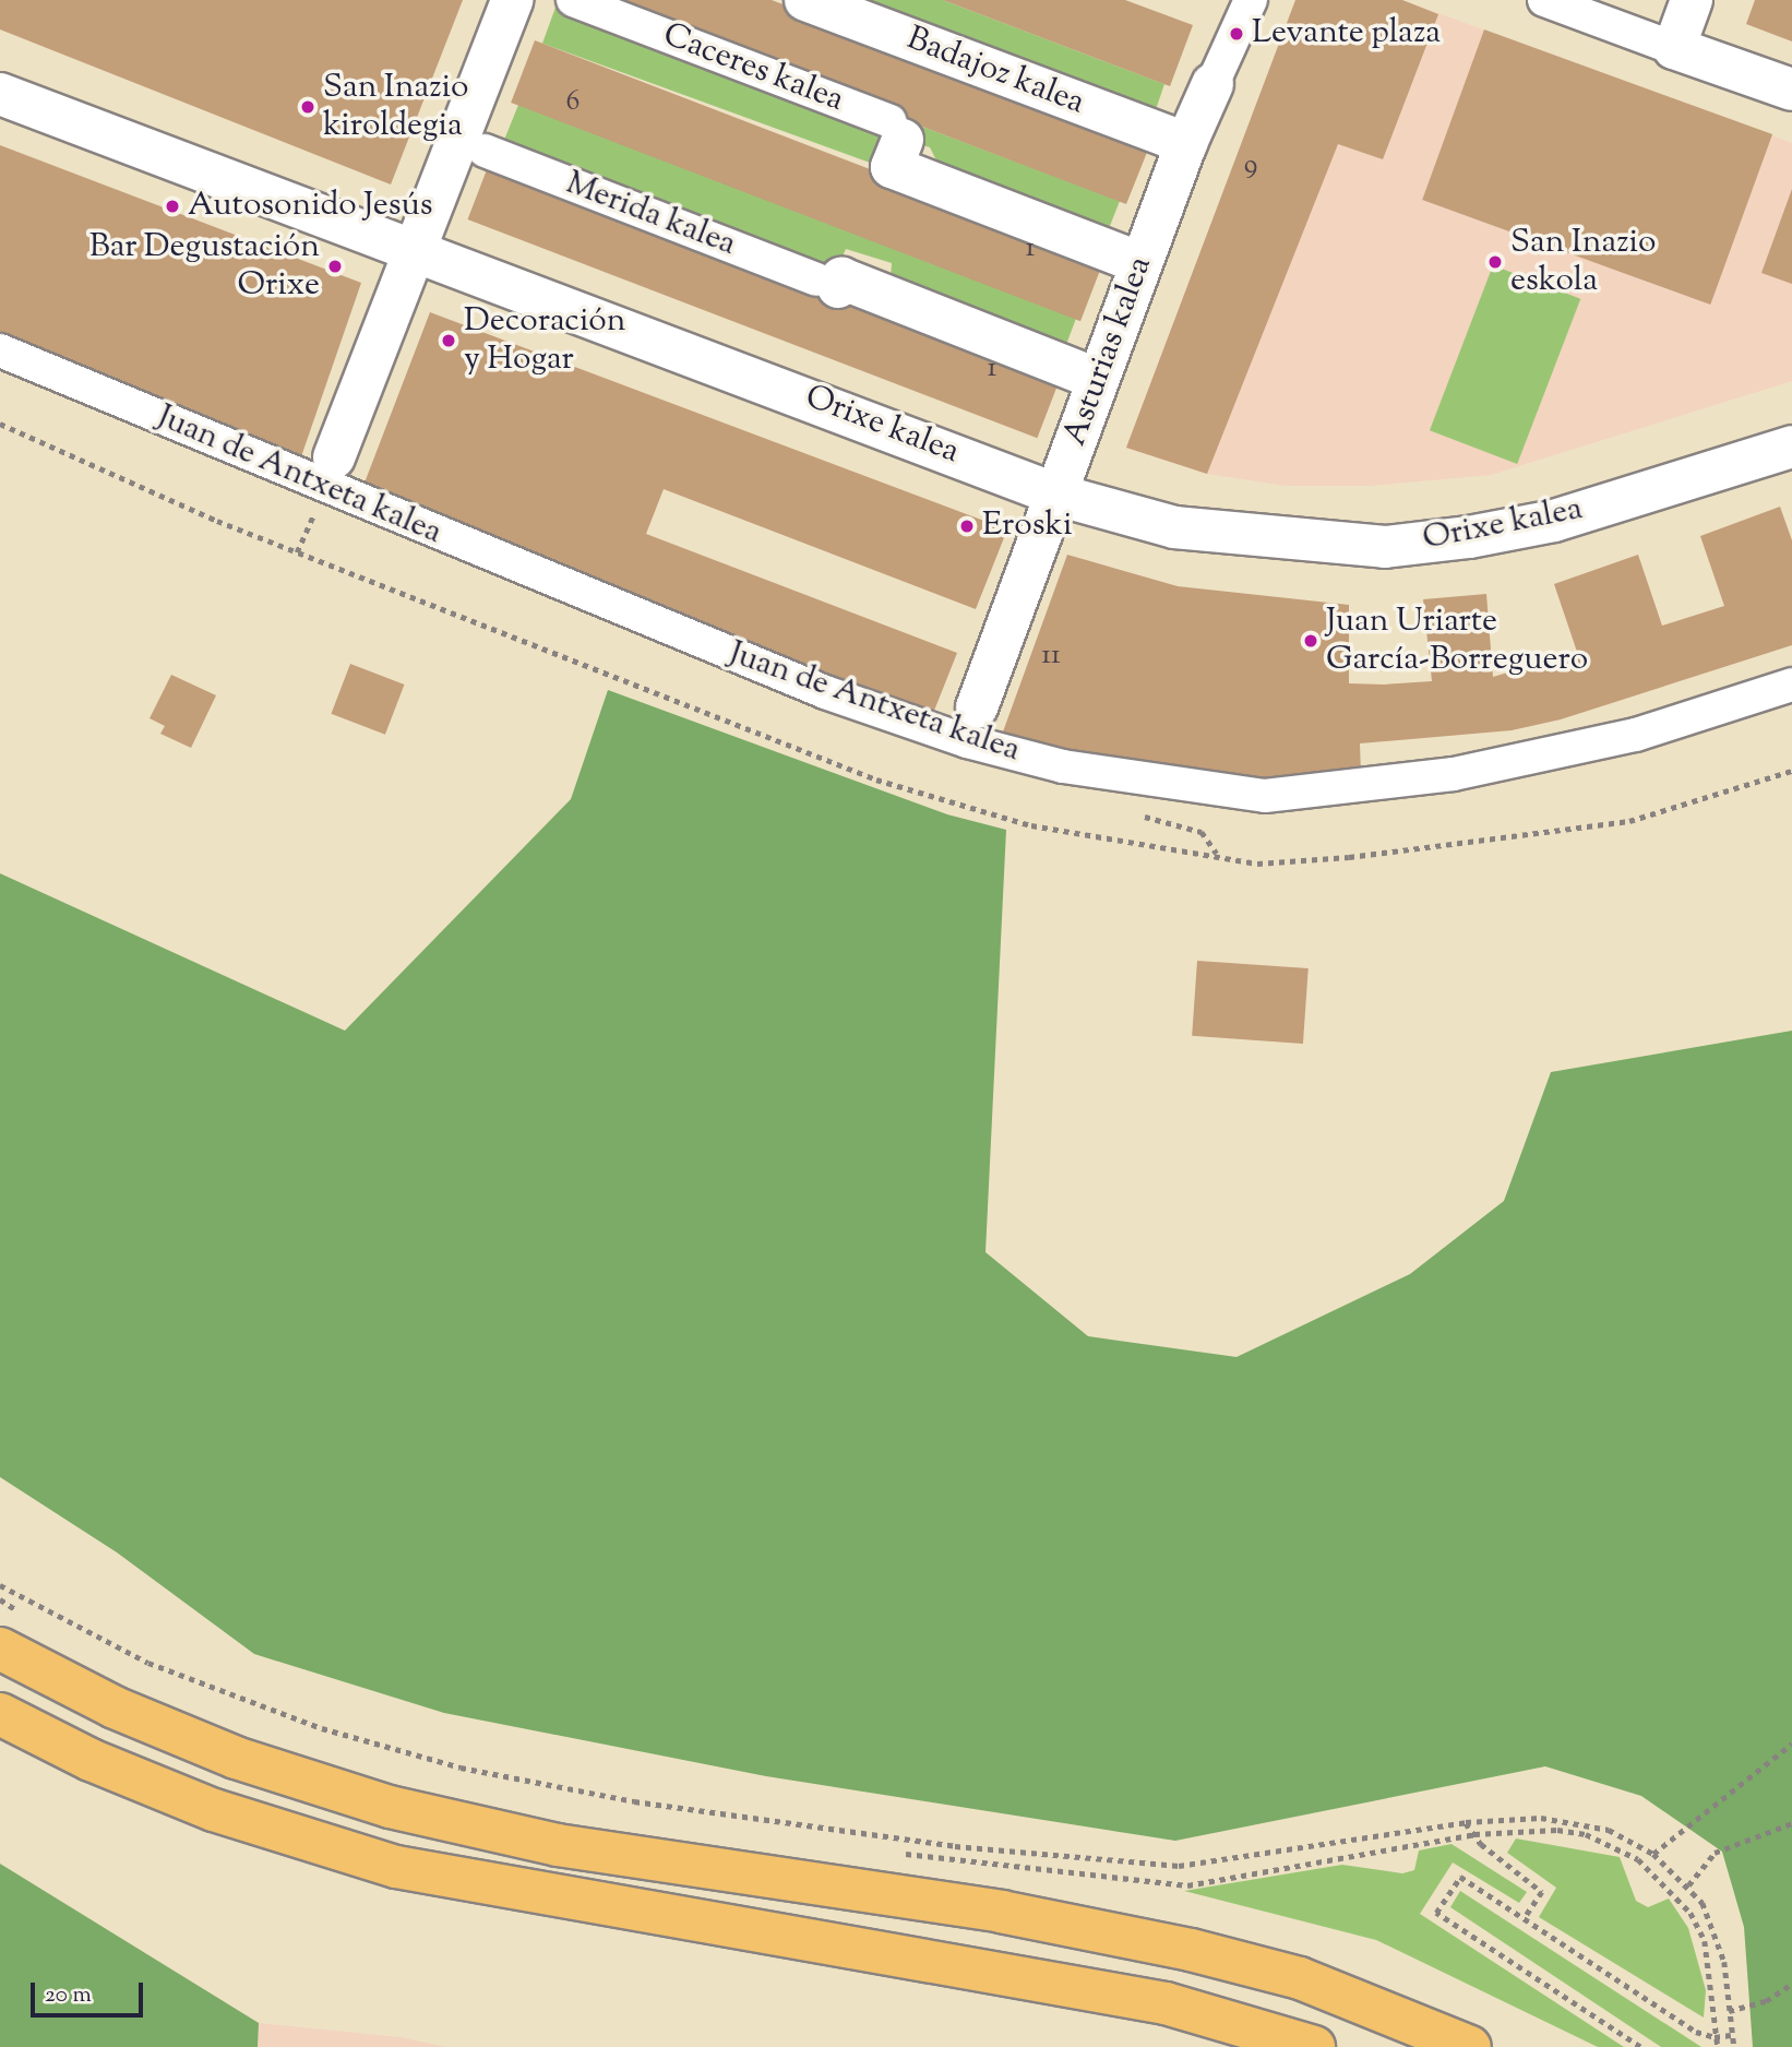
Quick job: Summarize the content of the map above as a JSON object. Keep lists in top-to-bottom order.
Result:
{
  "streets": {
    "street": [
      "Caceres kalea",
      "Badajoz kalea",
      "Merida kalea",
      "Asturias kalea",
      "Orixe kalea",
      "Juan de Antxeta kalea"
    ]
  },
  "crossings": [
    ["Caceres kalea", "Asturias kalea"],
    ["Badajoz kalea", "Asturias kalea"],
    ["Merida kalea", "Asturias kalea"],
    ["Asturias kalea", "Orixe kalea"]
  ],
  "places": [
    "Levante plaza",
    "San Inazio kiroldegia",
    "Autosonido Jesús",
    "San Inazio eskola",
    "Bar Degustación Orixe",
    "Decoración y Hogar",
    "Eroski",
    "Juan Uriarte García-Borreguero"
  ],
  "house_numbers": [
    "6",
    "9",
    "1",
    "1",
    "11"
  ],
  "scale_bar": "20 m"
}
